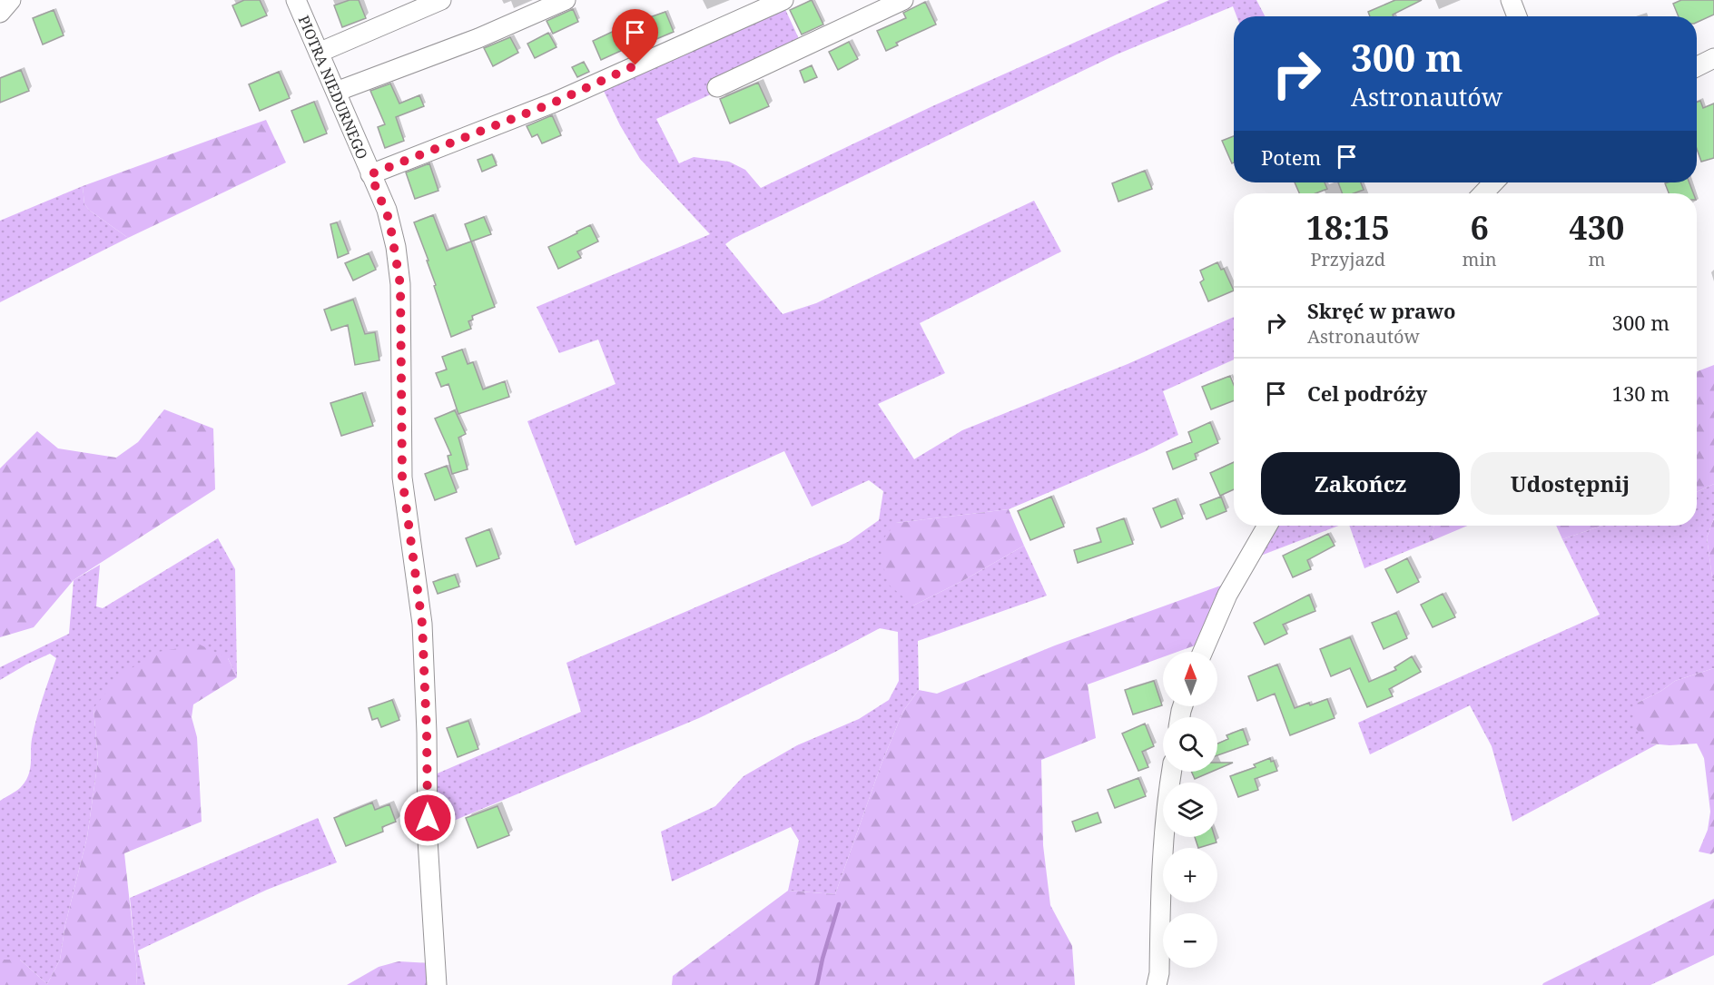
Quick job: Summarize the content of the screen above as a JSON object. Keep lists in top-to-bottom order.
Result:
{
  "streets": {
    "street": ["PIOTRA NIEDURNEGO"]
  },
  "north": "top",
  "page": {
    "turn": ["300 m", "Astronautów"],
    "then": "Potem",
    "eta": [
      "18:15",
      "Przyjazd",
      "6",
      "min",
      "430",
      "m"
    ],
    "list": [
      {
        "name": "Skręć w prawo",
        "note": "Astronautów",
        "value": "300 m"
      },
      {
        "name": "Cel podróży",
        "value": "130 m"
      }
    ],
    "buttons": ["Zakończ", "Udostępnij"],
    "map_buttons": ["+", "−"]
  }
}
